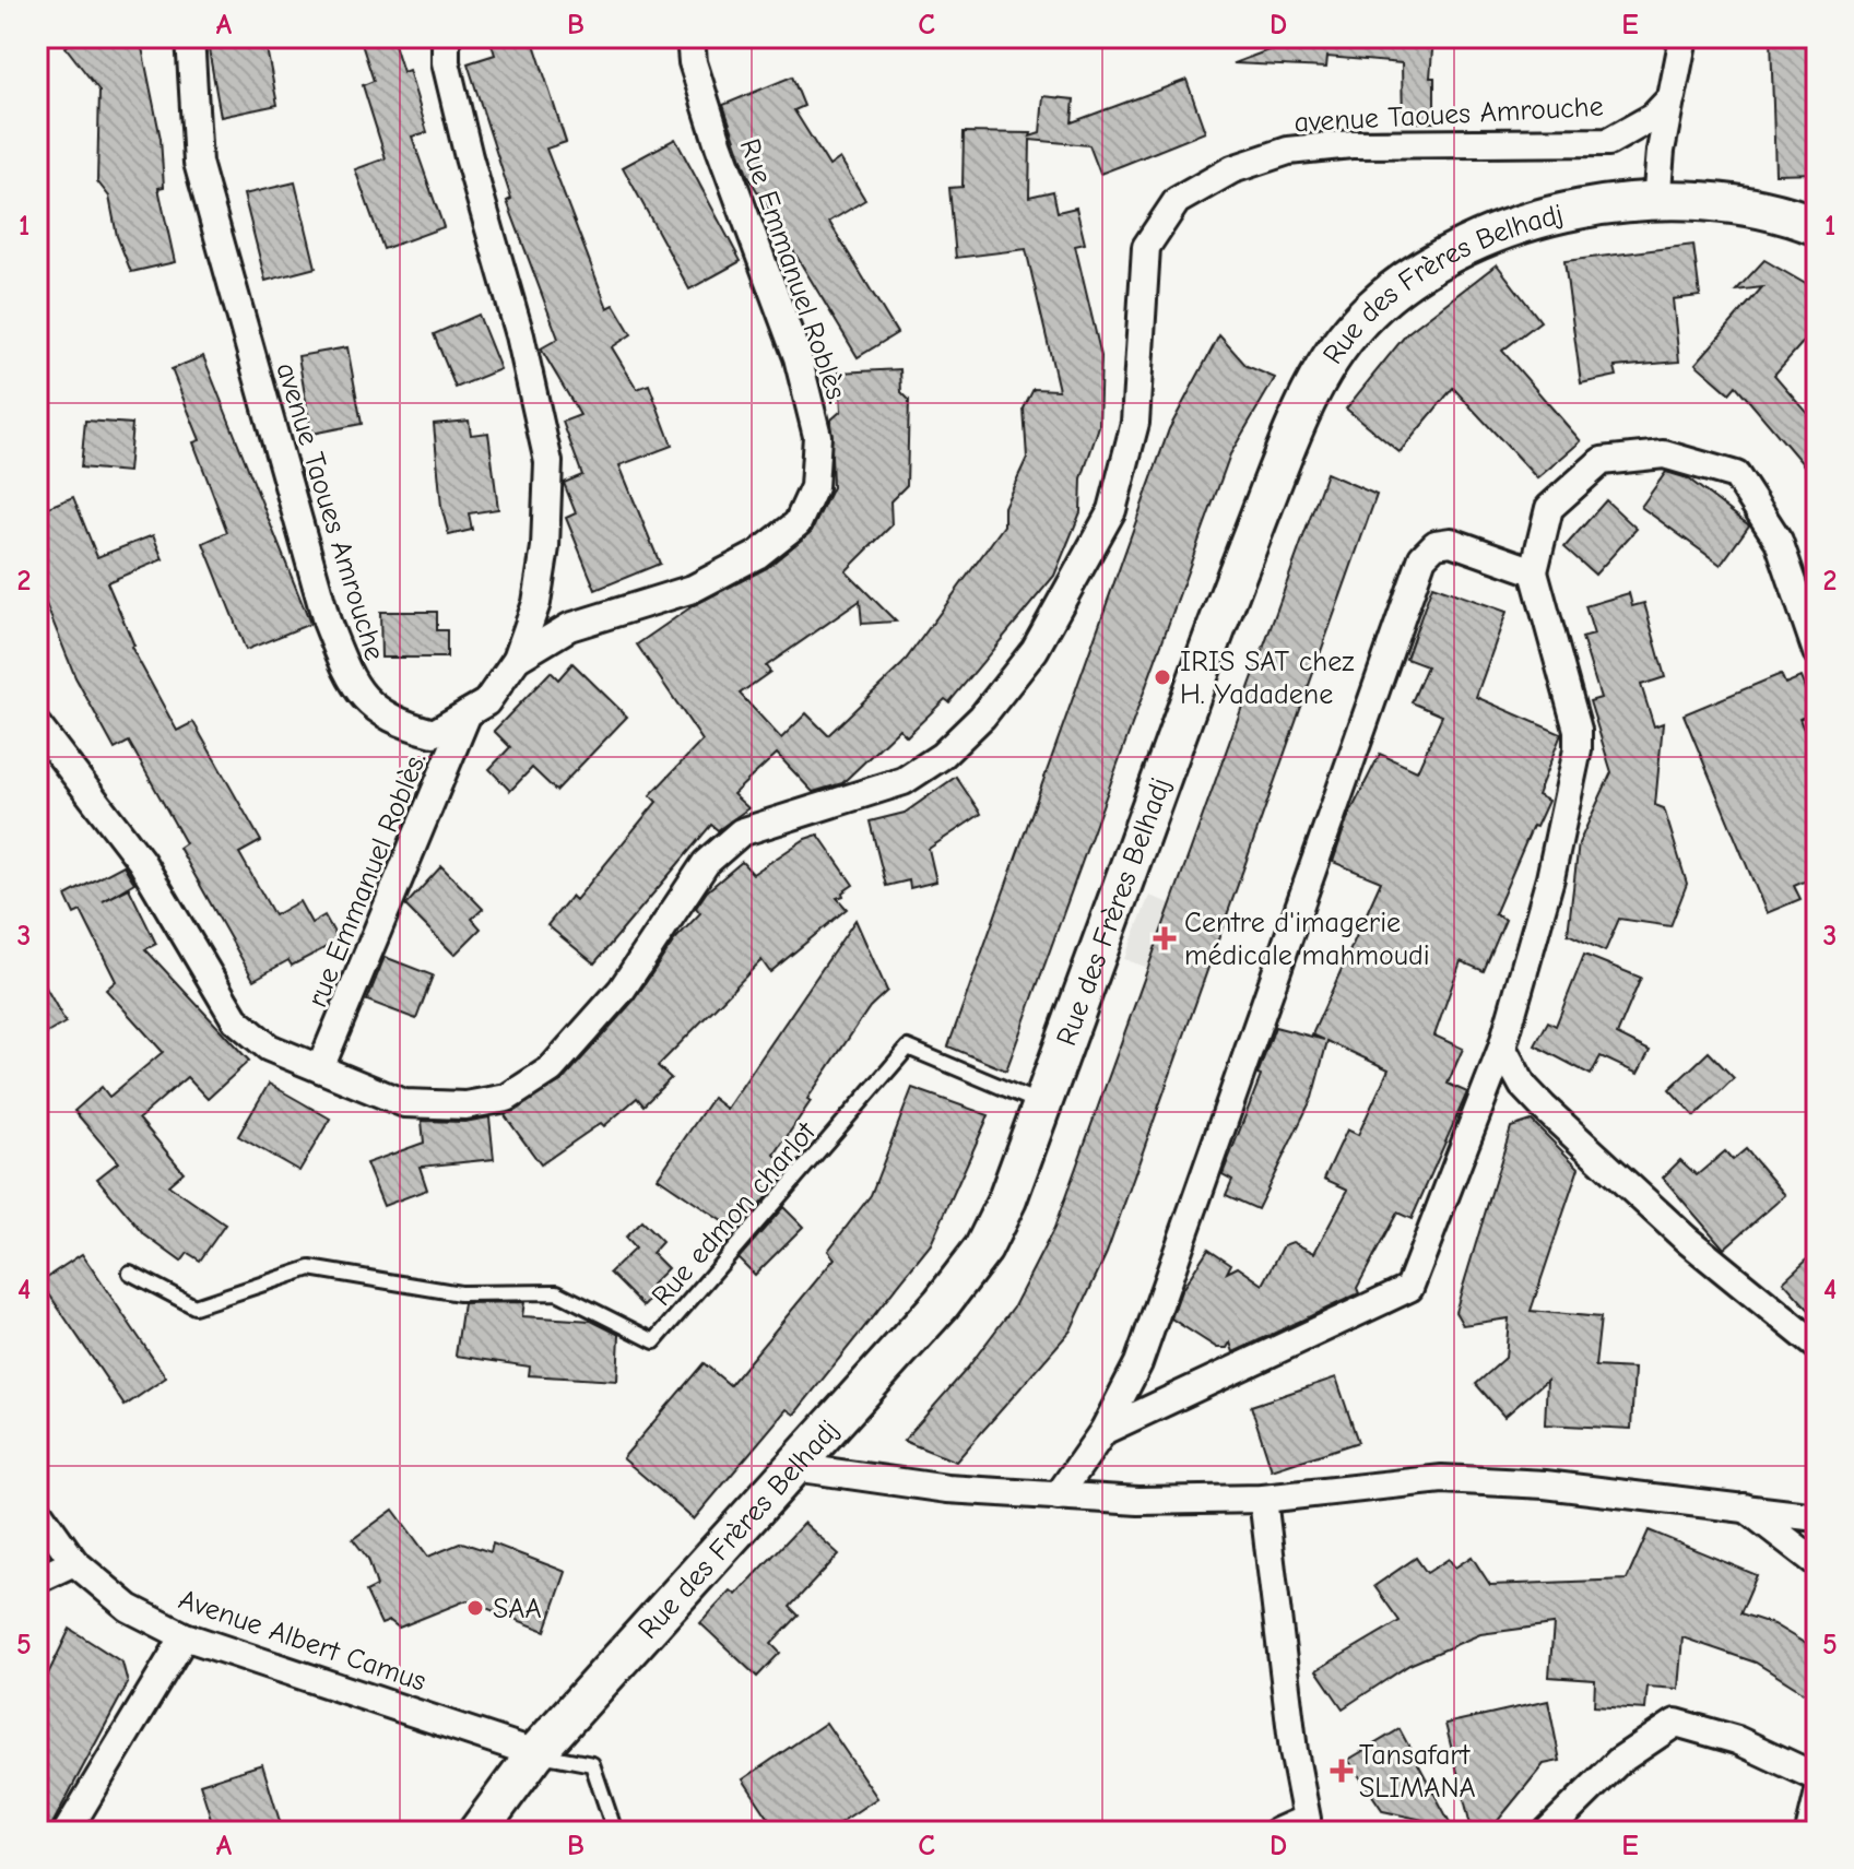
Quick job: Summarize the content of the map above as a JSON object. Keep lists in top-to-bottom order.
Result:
{
  "streets": {
    "main road": ["Rue des Frères Belhadj"],
    "street": [
      "avenue Taoues Amrouche",
      "Rue Emmanuel Roblès.",
      "rue Emmanuel Roblès.",
      "Avenue Albert Camus"
    ],
    "lane": ["Rue edmon charlot"]
  },
  "crossings": [
    ["avenue Taoues Amrouche", "Rue Emmanuel Roblès."],
    ["avenue Taoues Amrouche", "rue Emmanuel Roblès."],
    ["Rue des Frères Belhadj", "Rue edmon charlot"],
    ["Rue des Frères Belhadj", "Avenue Albert Camus"]
  ],
  "places": {
    "other": ["IRIS SAT chez H. Yadadene", "SAA"],
    "health": ["Centre d'imagerie médicale mahmoudi", "Tansafart SLIMANA"]
  },
  "grid": {
    "columns": [
      "A",
      "B",
      "C",
      "D",
      "E"
    ],
    "rows": [
      "1",
      "2",
      "3",
      "4",
      "5"
    ]
  }
}
